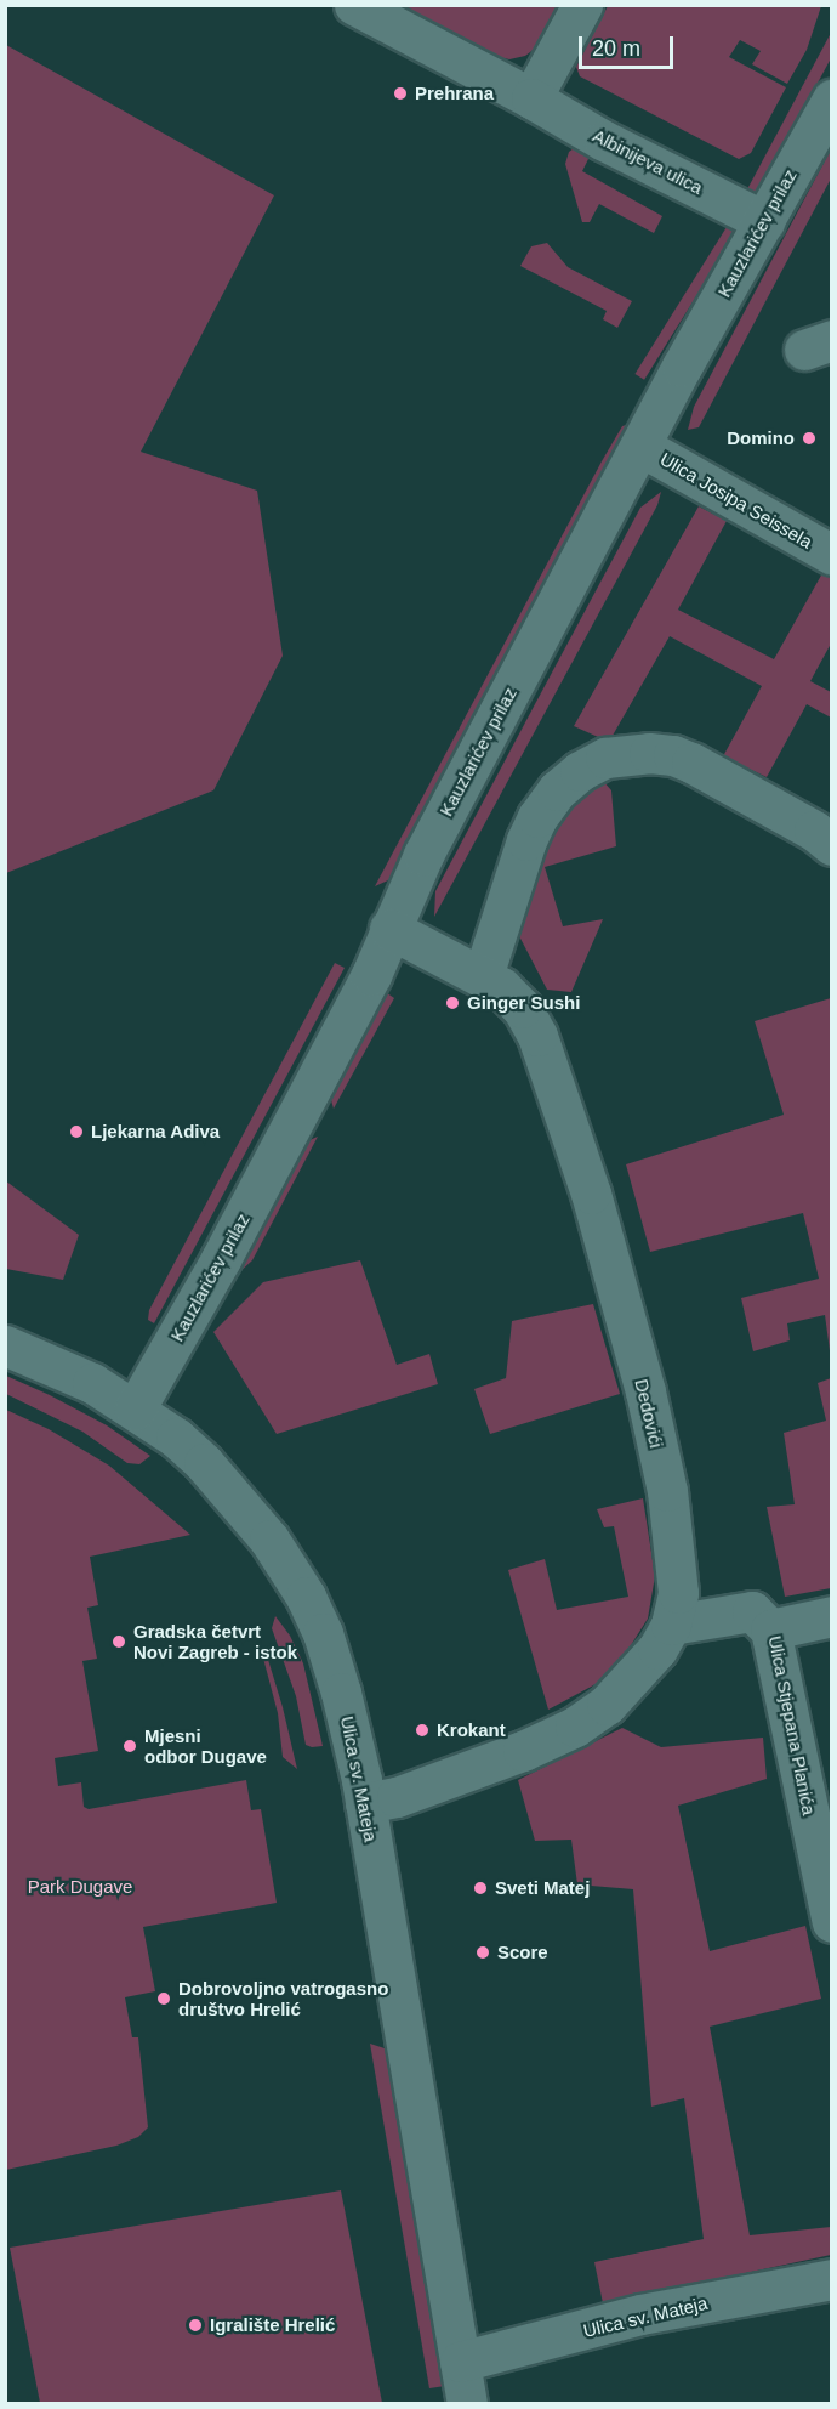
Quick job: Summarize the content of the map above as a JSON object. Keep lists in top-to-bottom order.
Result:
{
  "streets": {
    "street": [
      "Albinijeva ulica",
      "Kauzlarićev prilaz",
      "Ulica Josipa Seissela",
      "Dedovići",
      "Ulica Stjepana Planića",
      "Ulica sv. Mateja"
    ]
  },
  "crossings": [
    ["Albinijeva ulica", "Kauzlarićev prilaz"],
    ["Kauzlarićev prilaz", "Ulica Josipa Seissela"],
    ["Kauzlarićev prilaz", "Dedovići"],
    ["Kauzlarićev prilaz", "Ulica sv. Mateja"],
    ["Dedovići", "Ulica sv. Mateja"]
  ],
  "parks": ["Park Dugave"],
  "places": [
    "Prehrana",
    "Domino",
    "Ginger Sushi",
    "Ljekarna Adiva",
    "Gradska četvrt Novi Zagreb - istok",
    "Krokant",
    "Mjesni odbor Dugave",
    "Sveti Matej",
    "Score",
    "Dobrovoljno vatrogasno društvo Hrelić",
    "Igralište Hrelić"
  ],
  "scale_bar": "20 m"
}
